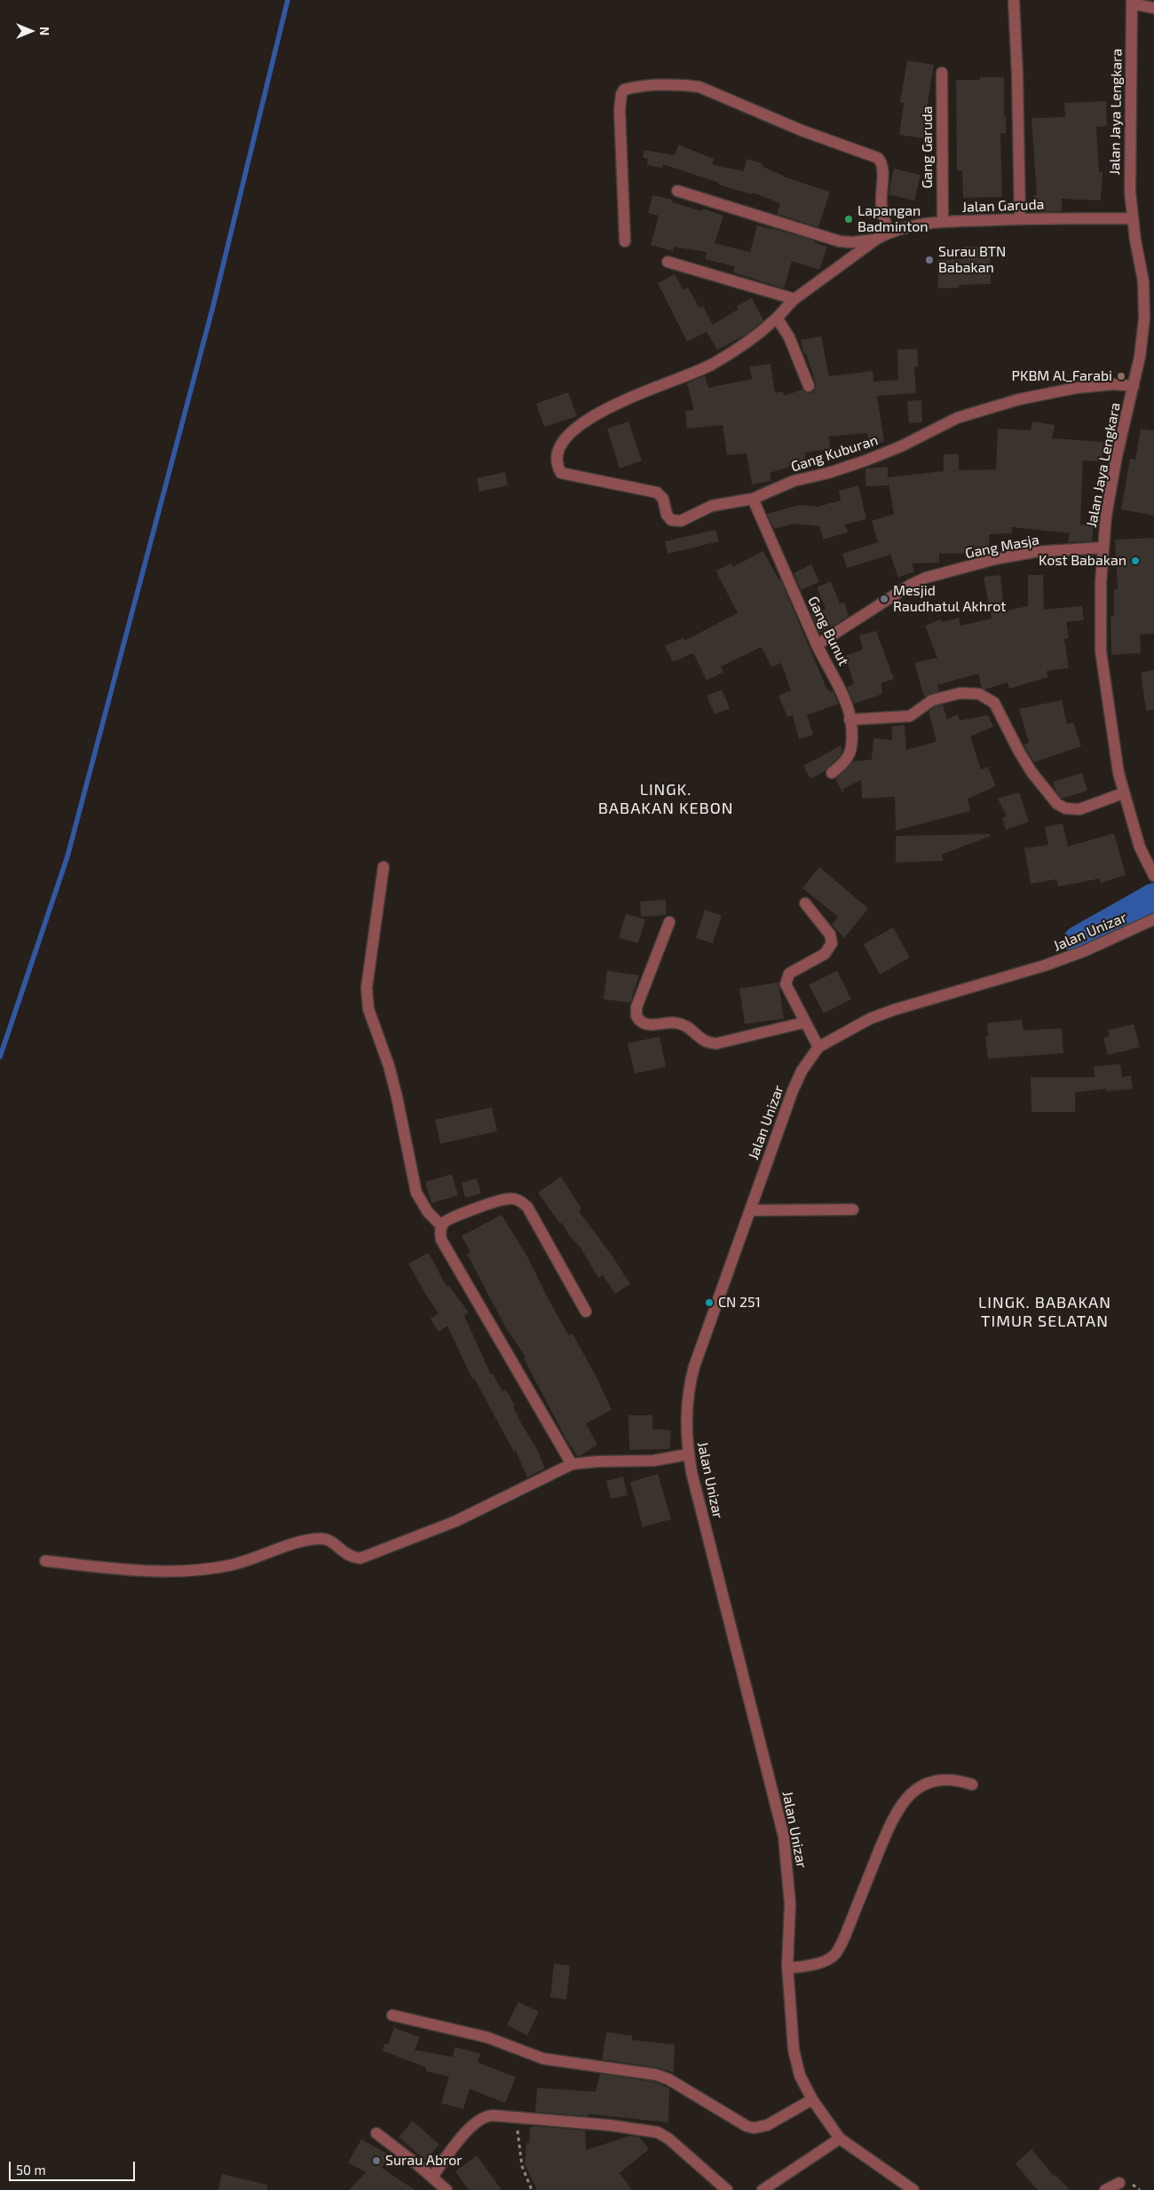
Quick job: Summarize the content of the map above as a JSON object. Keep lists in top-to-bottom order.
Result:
{
  "streets": {
    "street": [
      "Jalan Jaya Lengkara",
      "Gang Garuda",
      "Jalan Garuda",
      "Gang Kuburan",
      "Gang Masja",
      "Gang Bunut",
      "Jalan Unizar"
    ]
  },
  "crossings": [
    ["Jalan Jaya Lengkara", "Jalan Garuda"],
    ["Jalan Jaya Lengkara", "Gang Kuburan"],
    ["Jalan Jaya Lengkara", "Gang Masja"],
    ["Gang Garuda", "Jalan Garuda"],
    ["Jalan Garuda", "Gang Kuburan"],
    ["Gang Kuburan", "Gang Bunut"],
    ["Gang Masja", "Gang Bunut"]
  ],
  "districts": ["LINGK. BABAKAN KEBON", "LINGK. BABAKAN TIMUR SELATAN"],
  "places": [
    "Lapangan Badminton",
    "Surau BTN Babakan",
    "PKBM Al_Farabi",
    "Kost Babakan",
    "Mesjid Raudhatul Akhrot",
    "CN 251",
    "Surau Abror"
  ],
  "scale_bar": "50 m",
  "north": "right"
}
